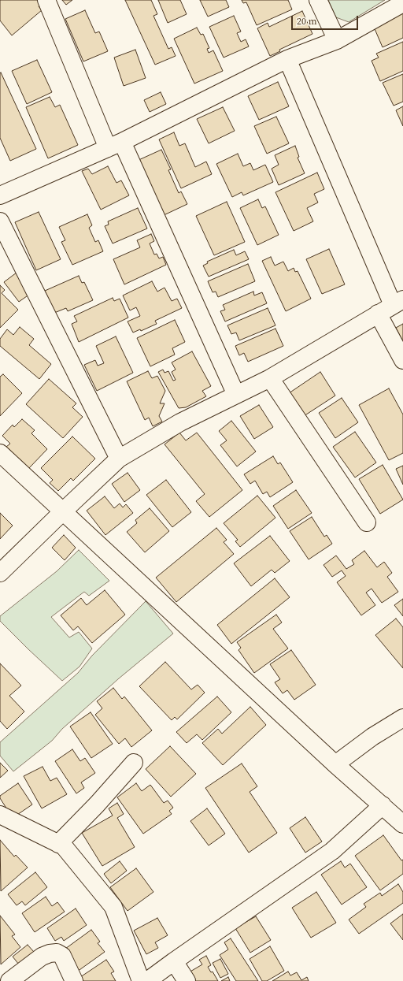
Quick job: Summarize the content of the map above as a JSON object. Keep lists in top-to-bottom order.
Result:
{
  "scale_bar": "20 m"
}
